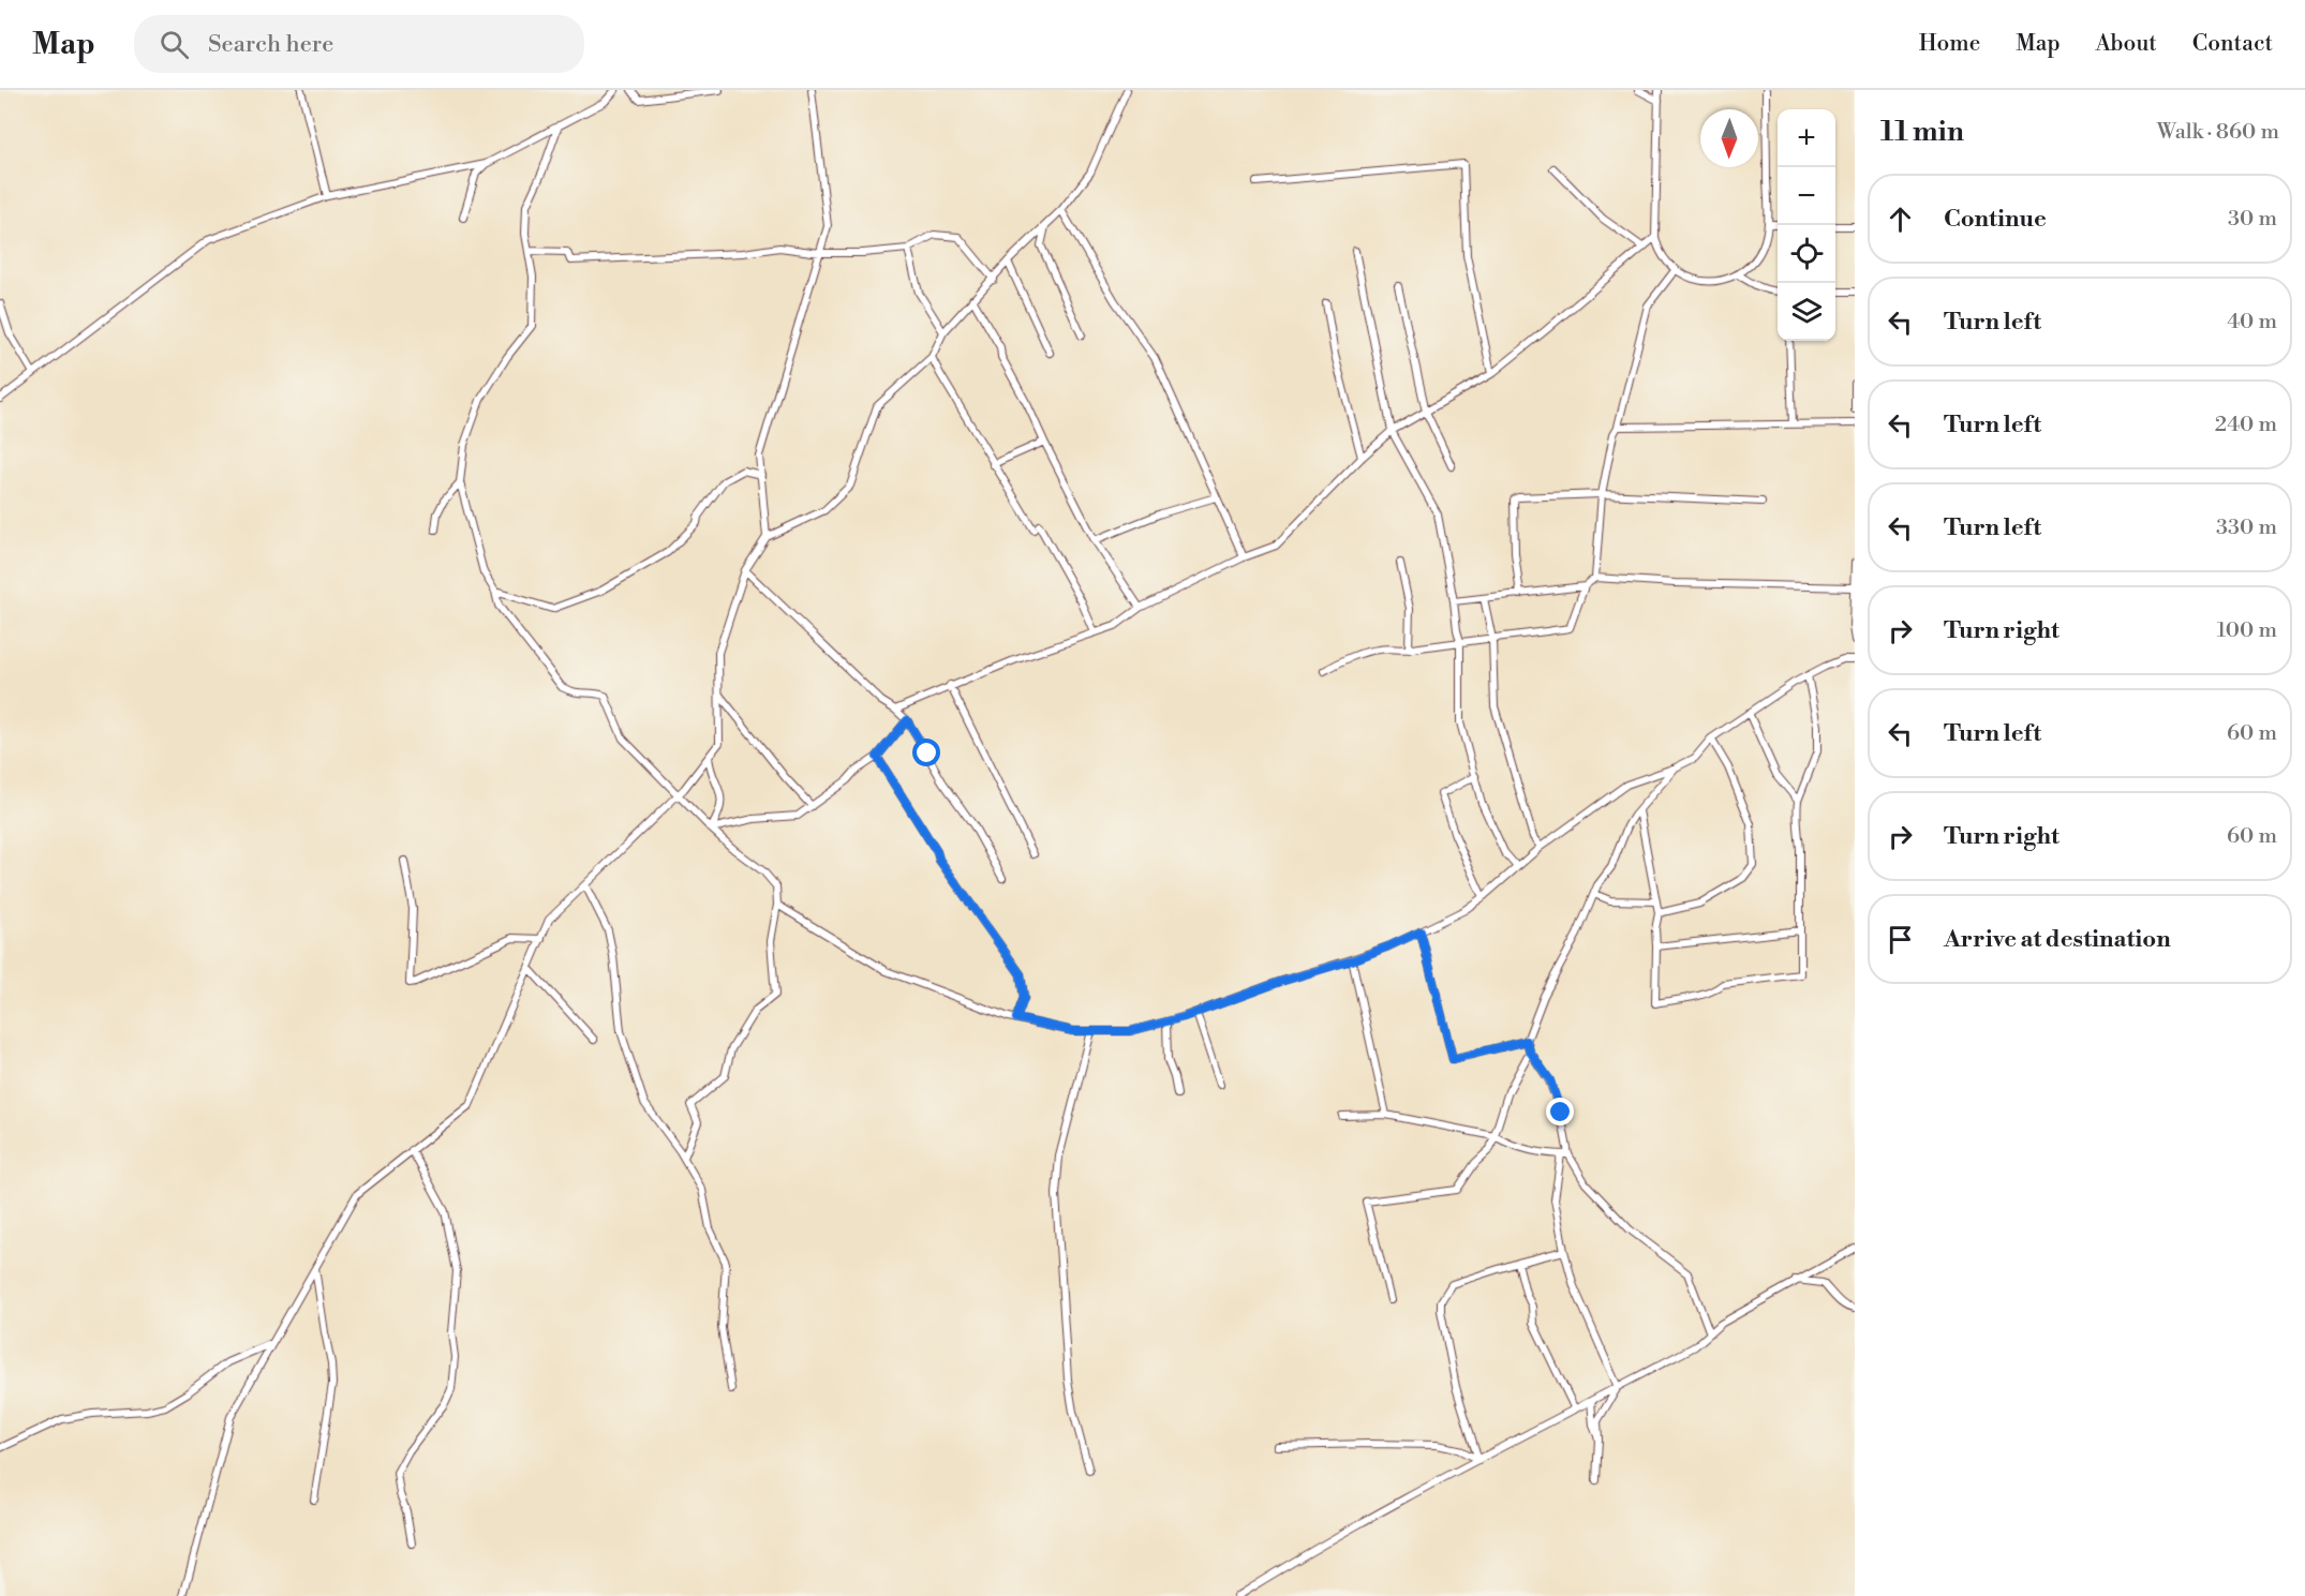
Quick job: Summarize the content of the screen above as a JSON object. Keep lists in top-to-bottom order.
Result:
{
  "north": "bottom",
  "page": {
    "header": "Map",
    "search": "Search here",
    "nav": [
      "Home",
      "Map",
      "About",
      "Contact"
    ],
    "heading": ["11 min", "Walk · 860 m"],
    "map_buttons": ["+", "−"],
    "list": [
      ["Continue", "30 m"],
      ["Turn left", "40 m"],
      ["Turn left", "240 m"],
      ["Turn left", "330 m"],
      ["Turn right", "100 m"],
      ["Turn left", "60 m"],
      ["Turn right", "60 m"],
      "Arrive at destination"
    ]
  }
}
